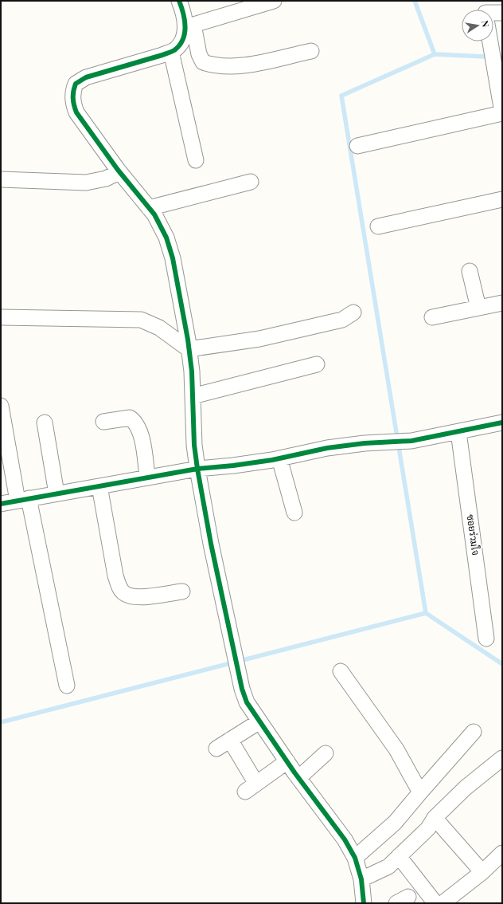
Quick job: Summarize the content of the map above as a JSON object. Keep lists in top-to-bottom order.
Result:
{
  "streets": {
    "street": ["ซอยร่วมใจ"]
  },
  "north": "right"
}
